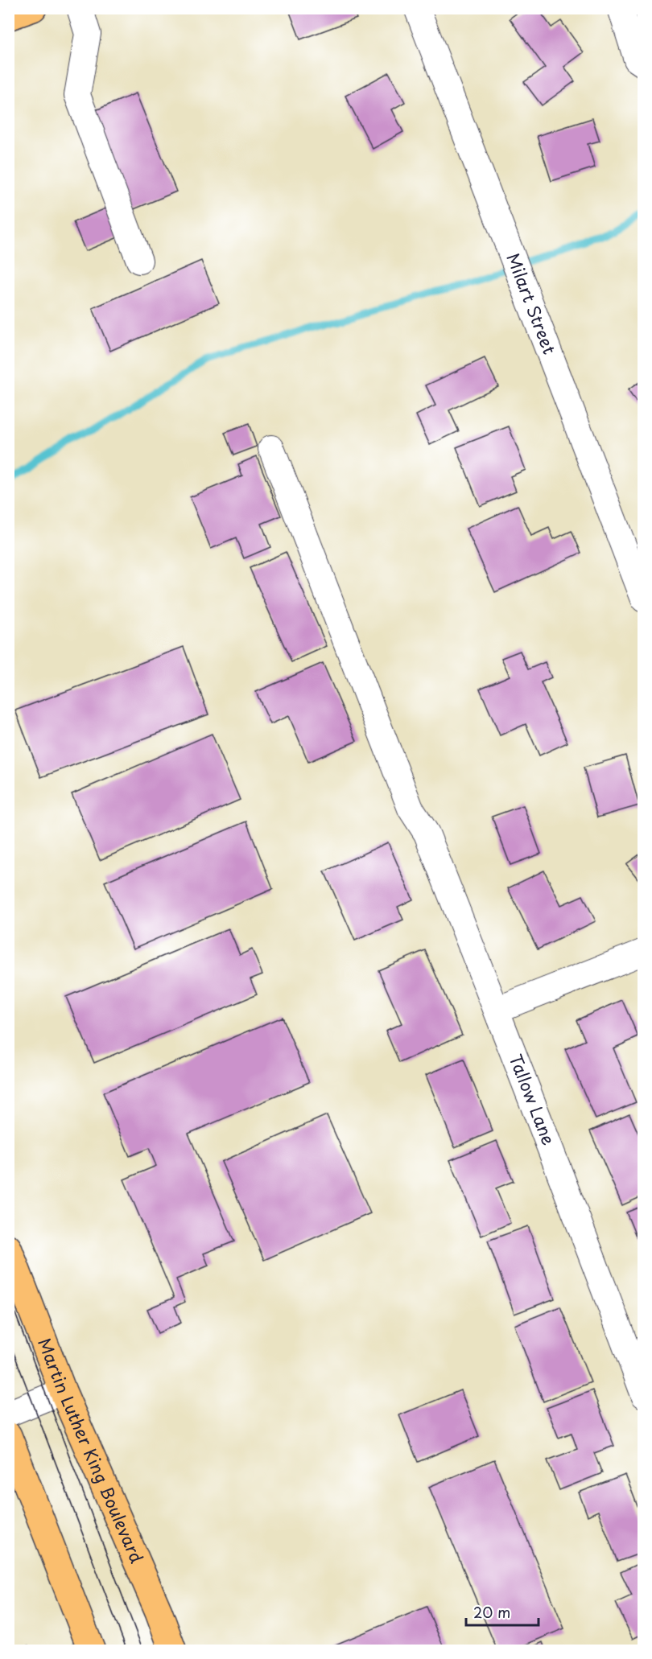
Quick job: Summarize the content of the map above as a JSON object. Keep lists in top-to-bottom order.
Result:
{
  "streets": {
    "main road": ["Martin Luther King Boulevard"],
    "street": ["Milart Street", "Tallow Lane"]
  },
  "scale_bar": "20 m"
}
